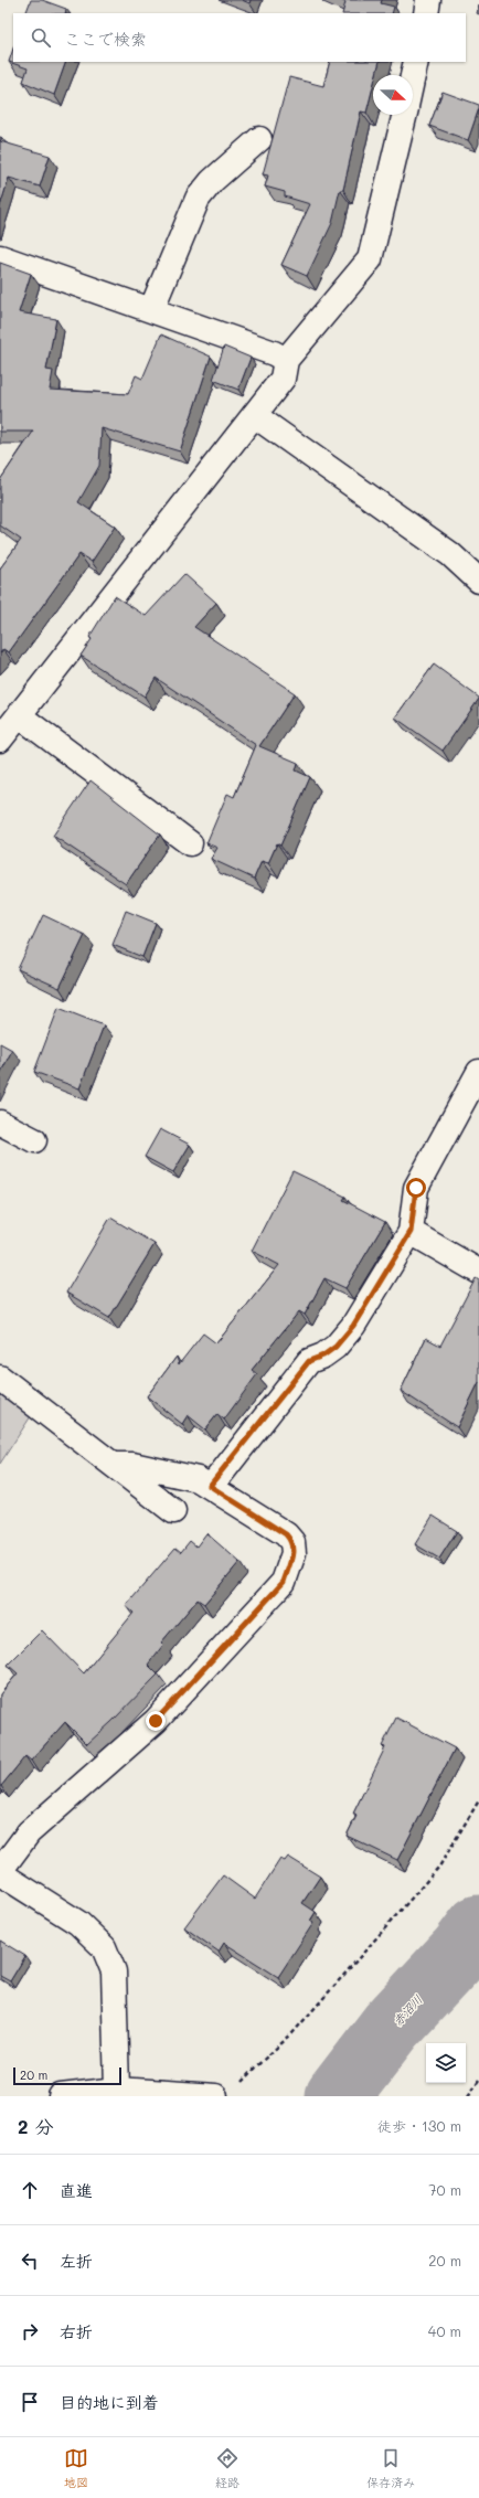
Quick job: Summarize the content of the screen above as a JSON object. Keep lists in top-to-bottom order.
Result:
{
  "water": ["赤沼川"],
  "scale_bar": "20 m",
  "north": "right",
  "page": {
    "search": "ここで検索",
    "scale": "20 m",
    "heading": ["2 分", "徒歩 · 130 m"],
    "list": [
      ["直進", "70 m"],
      ["左折", "20 m"],
      ["右折", "40 m"],
      "目的地に到着"
    ],
    "nav": ["地図", "経路", "保存済み"]
  }
}
